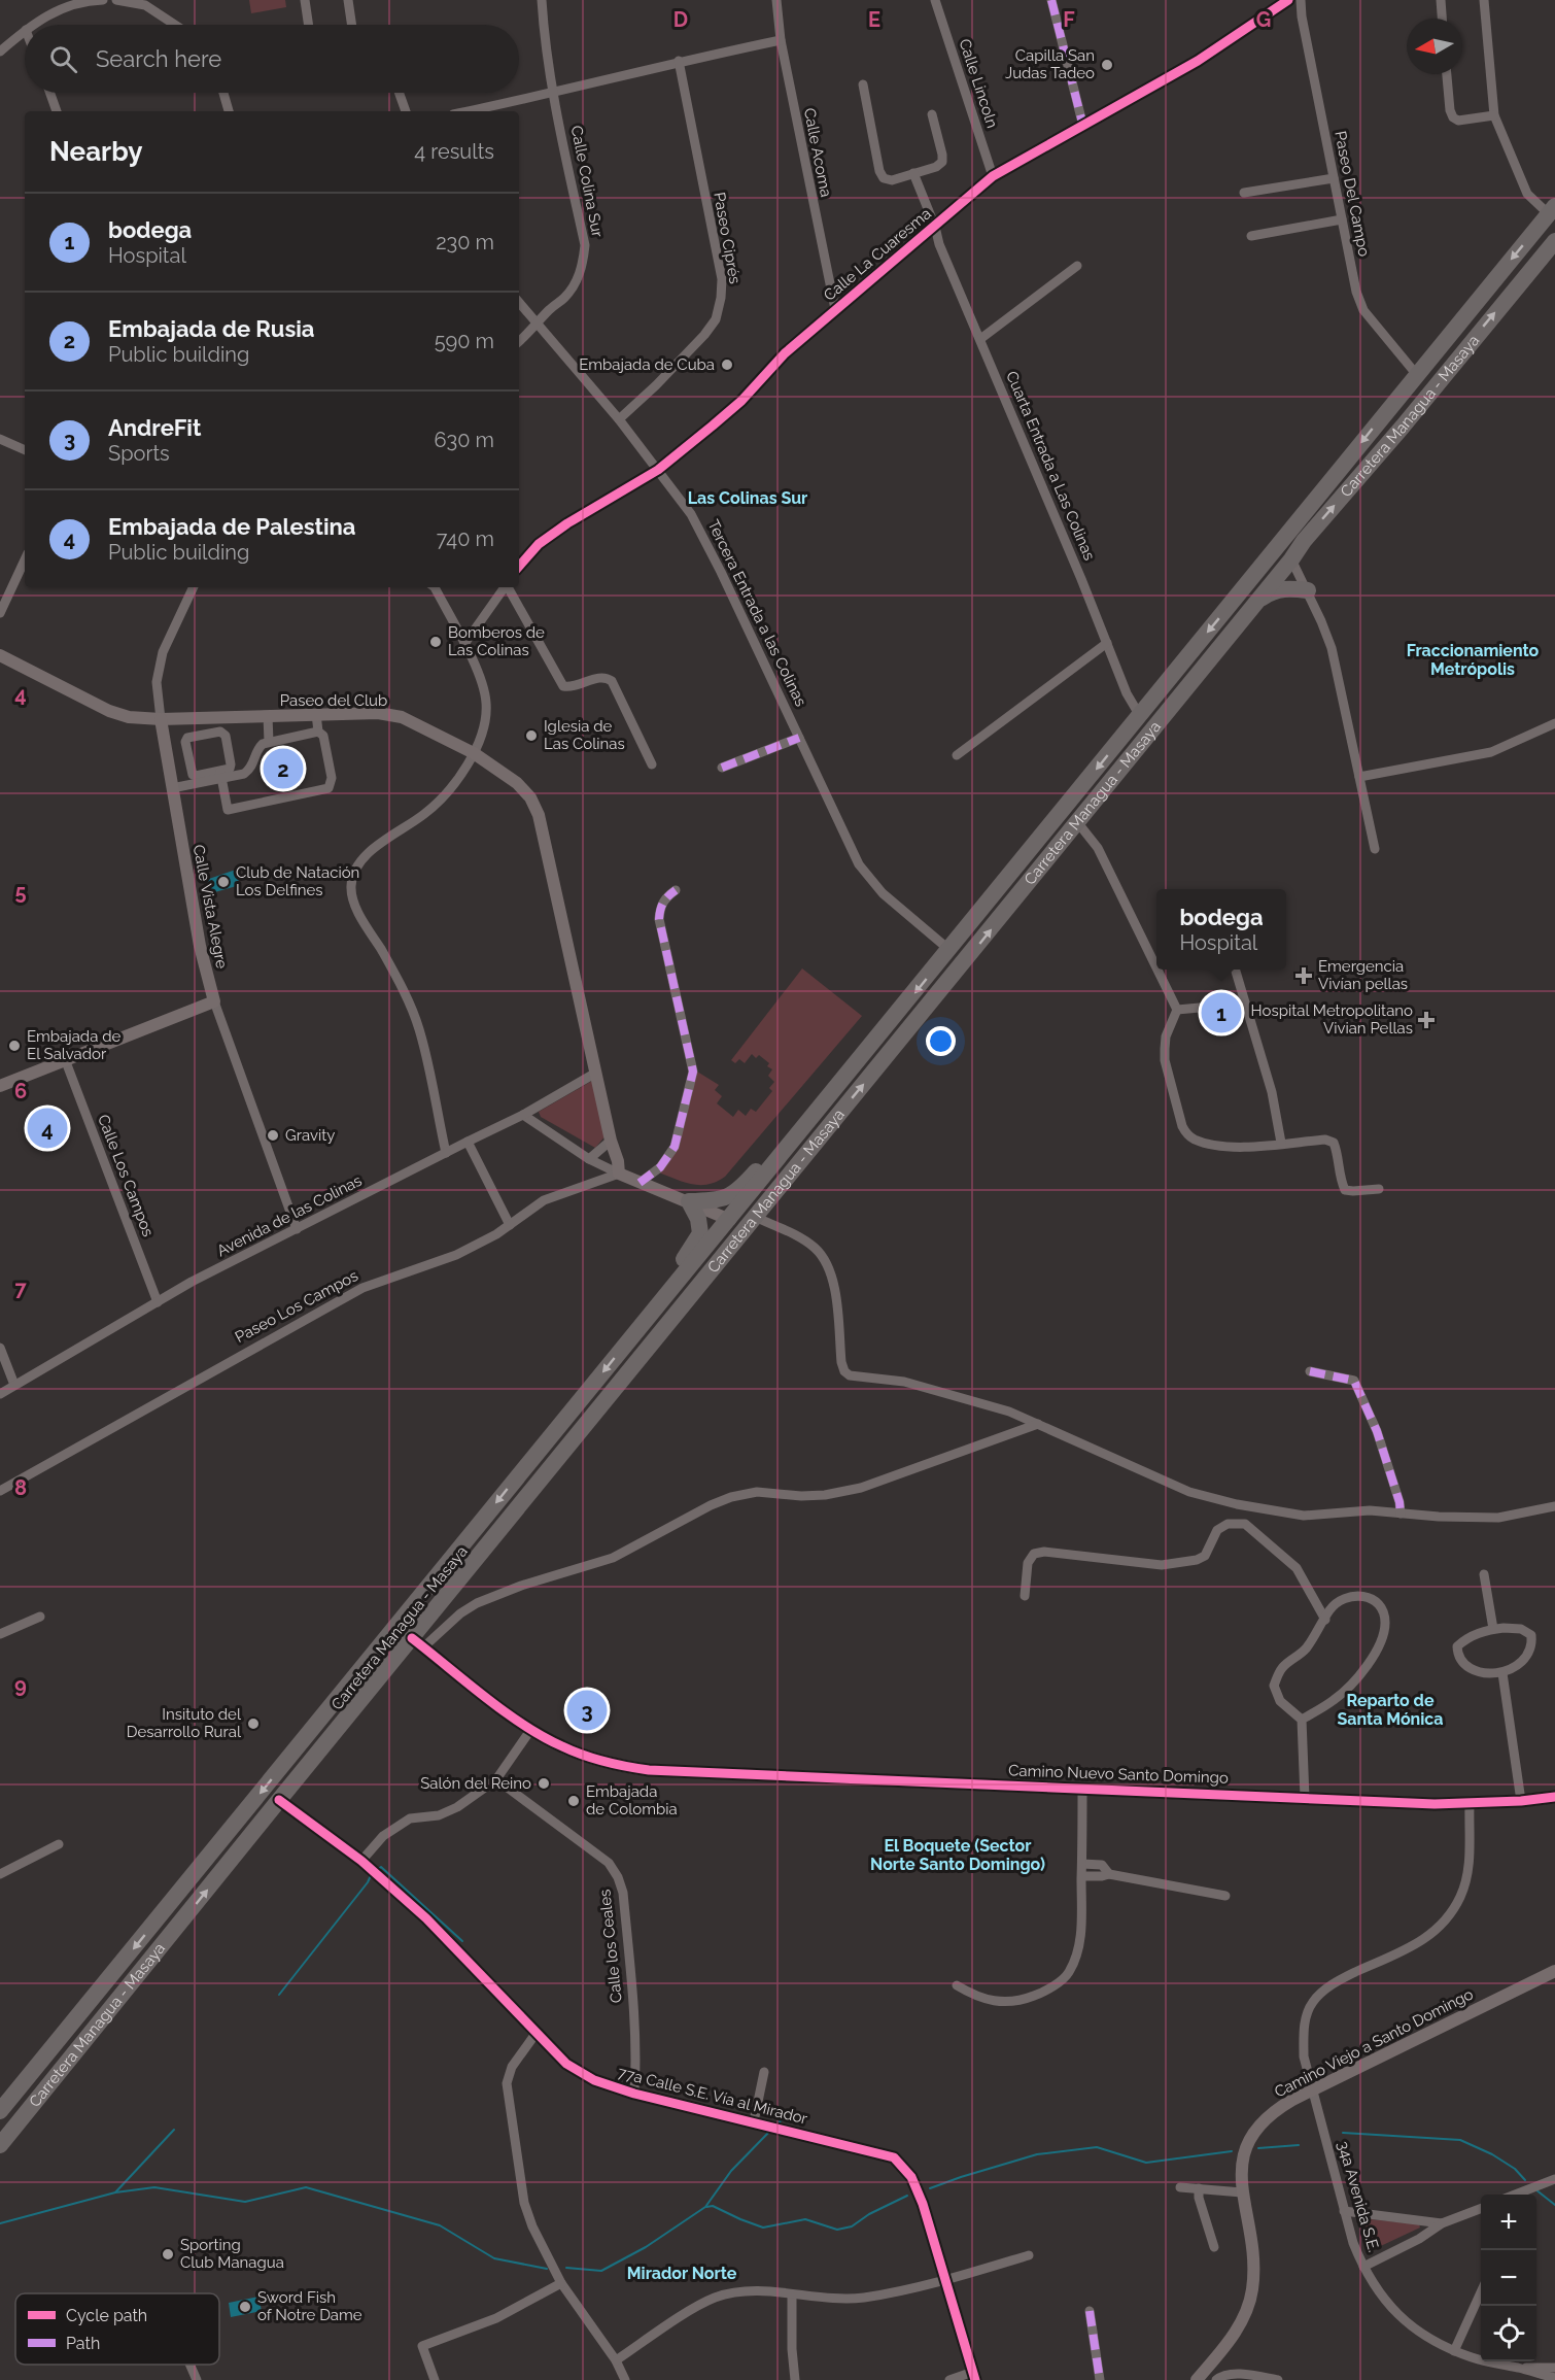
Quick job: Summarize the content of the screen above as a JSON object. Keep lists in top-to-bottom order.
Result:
{
  "streets": {
    "highway": ["Carretera Managua - Masaya"],
    "street": [
      "Calle Lincoln",
      "Calle Acoma",
      "Calle Colina Sur",
      "Paseo Del Campo",
      "Paseo Ciprés",
      "Calle La Cuaresma",
      "Cuarta Entrada a Las Colinas",
      "Tercera Entrada a las Colinas",
      "Paseo del Club",
      "Calle Vista Alegre",
      "Calle Los Campos",
      "Avenida de las Colinas",
      "Paseo Los Campos",
      "Camino Nuevo Santo Domingo",
      "Calle los Ceales",
      "Camino Viejo a Santo Domingo",
      "77a Calle S.E. Vía al Mirador",
      "34a Avenida S.E."
    ]
  },
  "crossings": [
    ["Calle Lincoln", "Calle La Cuaresma"],
    ["Calle Acoma", "Calle La Cuaresma"],
    ["Calle Colina Sur", "Tercera Entrada a las Colinas"],
    ["Paseo Del Campo", "Carretera Managua - Masaya"],
    ["Paseo Ciprés", "Tercera Entrada a las Colinas"],
    ["Calle La Cuaresma", "Cuarta Entrada a Las Colinas"],
    ["Calle La Cuaresma", "Tercera Entrada a las Colinas"],
    ["Carretera Managua - Masaya", "Cuarta Entrada a Las Colinas"],
    ["Carretera Managua - Masaya", "Tercera Entrada a las Colinas"],
    ["Carretera Managua - Masaya", "Camino Nuevo Santo Domingo"],
    ["Carretera Managua - Masaya", "77a Calle S.E. Vía al Mirador"],
    ["Paseo del Club", "Calle Vista Alegre"],
    ["Paseo del Club", "Avenida de las Colinas"],
    ["Paseo del Club", "Paseo Los Campos"],
    ["Calle Vista Alegre", "Avenida de las Colinas"],
    ["Calle Los Campos", "Avenida de las Colinas"],
    ["Camino Nuevo Santo Domingo", "34a Avenida S.E."],
    ["Calle los Ceales", "77a Calle S.E. Vía al Mirador"],
    ["Camino Viejo a Santo Domingo", "34a Avenida S.E."]
  ],
  "districts": [
    "Las Colinas Sur",
    "Fraccionamiento Metrópolis",
    "Reparto de Santa Mónica",
    "El Boquete (Sector Norte Santo Domingo)",
    "Mirador Norte"
  ],
  "places": {
    "other": [
      "Capilla San Judas Tadeo",
      "Embajada de Cuba",
      "Bomberos de Las Colinas",
      "Iglesia de Las Colinas",
      "Club de Natación Los Delfines",
      "Embajada de El Salvador",
      "Gravity",
      "Insituto del Desarrollo Rural",
      "Salón del Reino",
      "Embajada de Colombia",
      "Sporting Club Managua",
      "Sword Fish of Notre Dame"
    ],
    "health": ["Emergencia Vivían pellas", "Hospital Metropolitano Vivian Pellas"]
  },
  "legend": ["Cycle path", "Path"],
  "north": "left",
  "page": {
    "search": "Search here",
    "heading": ["Nearby", "4 results"],
    "list": [
      {
        "mark": "1",
        "name": "bodega",
        "note": "Hospital",
        "value": "230 m"
      },
      {
        "mark": "2",
        "name": "Embajada de Rusia",
        "note": "Public building",
        "value": "590 m"
      },
      {
        "mark": "3",
        "name": "AndreFit",
        "note": "Sports",
        "value": "630 m"
      },
      {
        "mark": "4",
        "name": "Embajada de Palestina",
        "note": "Public building",
        "value": "740 m"
      }
    ],
    "pins": [
      "2",
      "1",
      "4",
      "3"
    ],
    "popup": ["bodega", "Hospital"],
    "map_buttons": ["+", "−"]
  },
  "grid": {
    "columns": [
      "D",
      "E",
      "F",
      "G"
    ],
    "rows": [
      "4",
      "5",
      "6",
      "7",
      "8",
      "9"
    ]
  }
}
